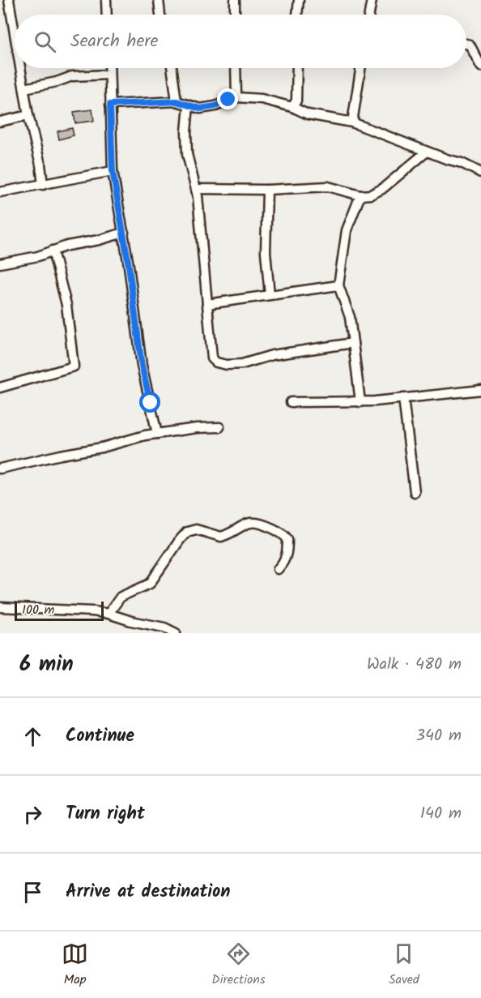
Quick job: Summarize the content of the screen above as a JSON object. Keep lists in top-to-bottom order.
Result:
{
  "scale_bar": "100 m",
  "page": {
    "search": "Search here",
    "scale": "100 m",
    "heading": ["6 min", "Walk · 480 m"],
    "list": [
      ["Continue", "340 m"],
      ["Turn right", "140 m"],
      "Arrive at destination"
    ],
    "nav": ["Map", "Directions", "Saved"]
  }
}
